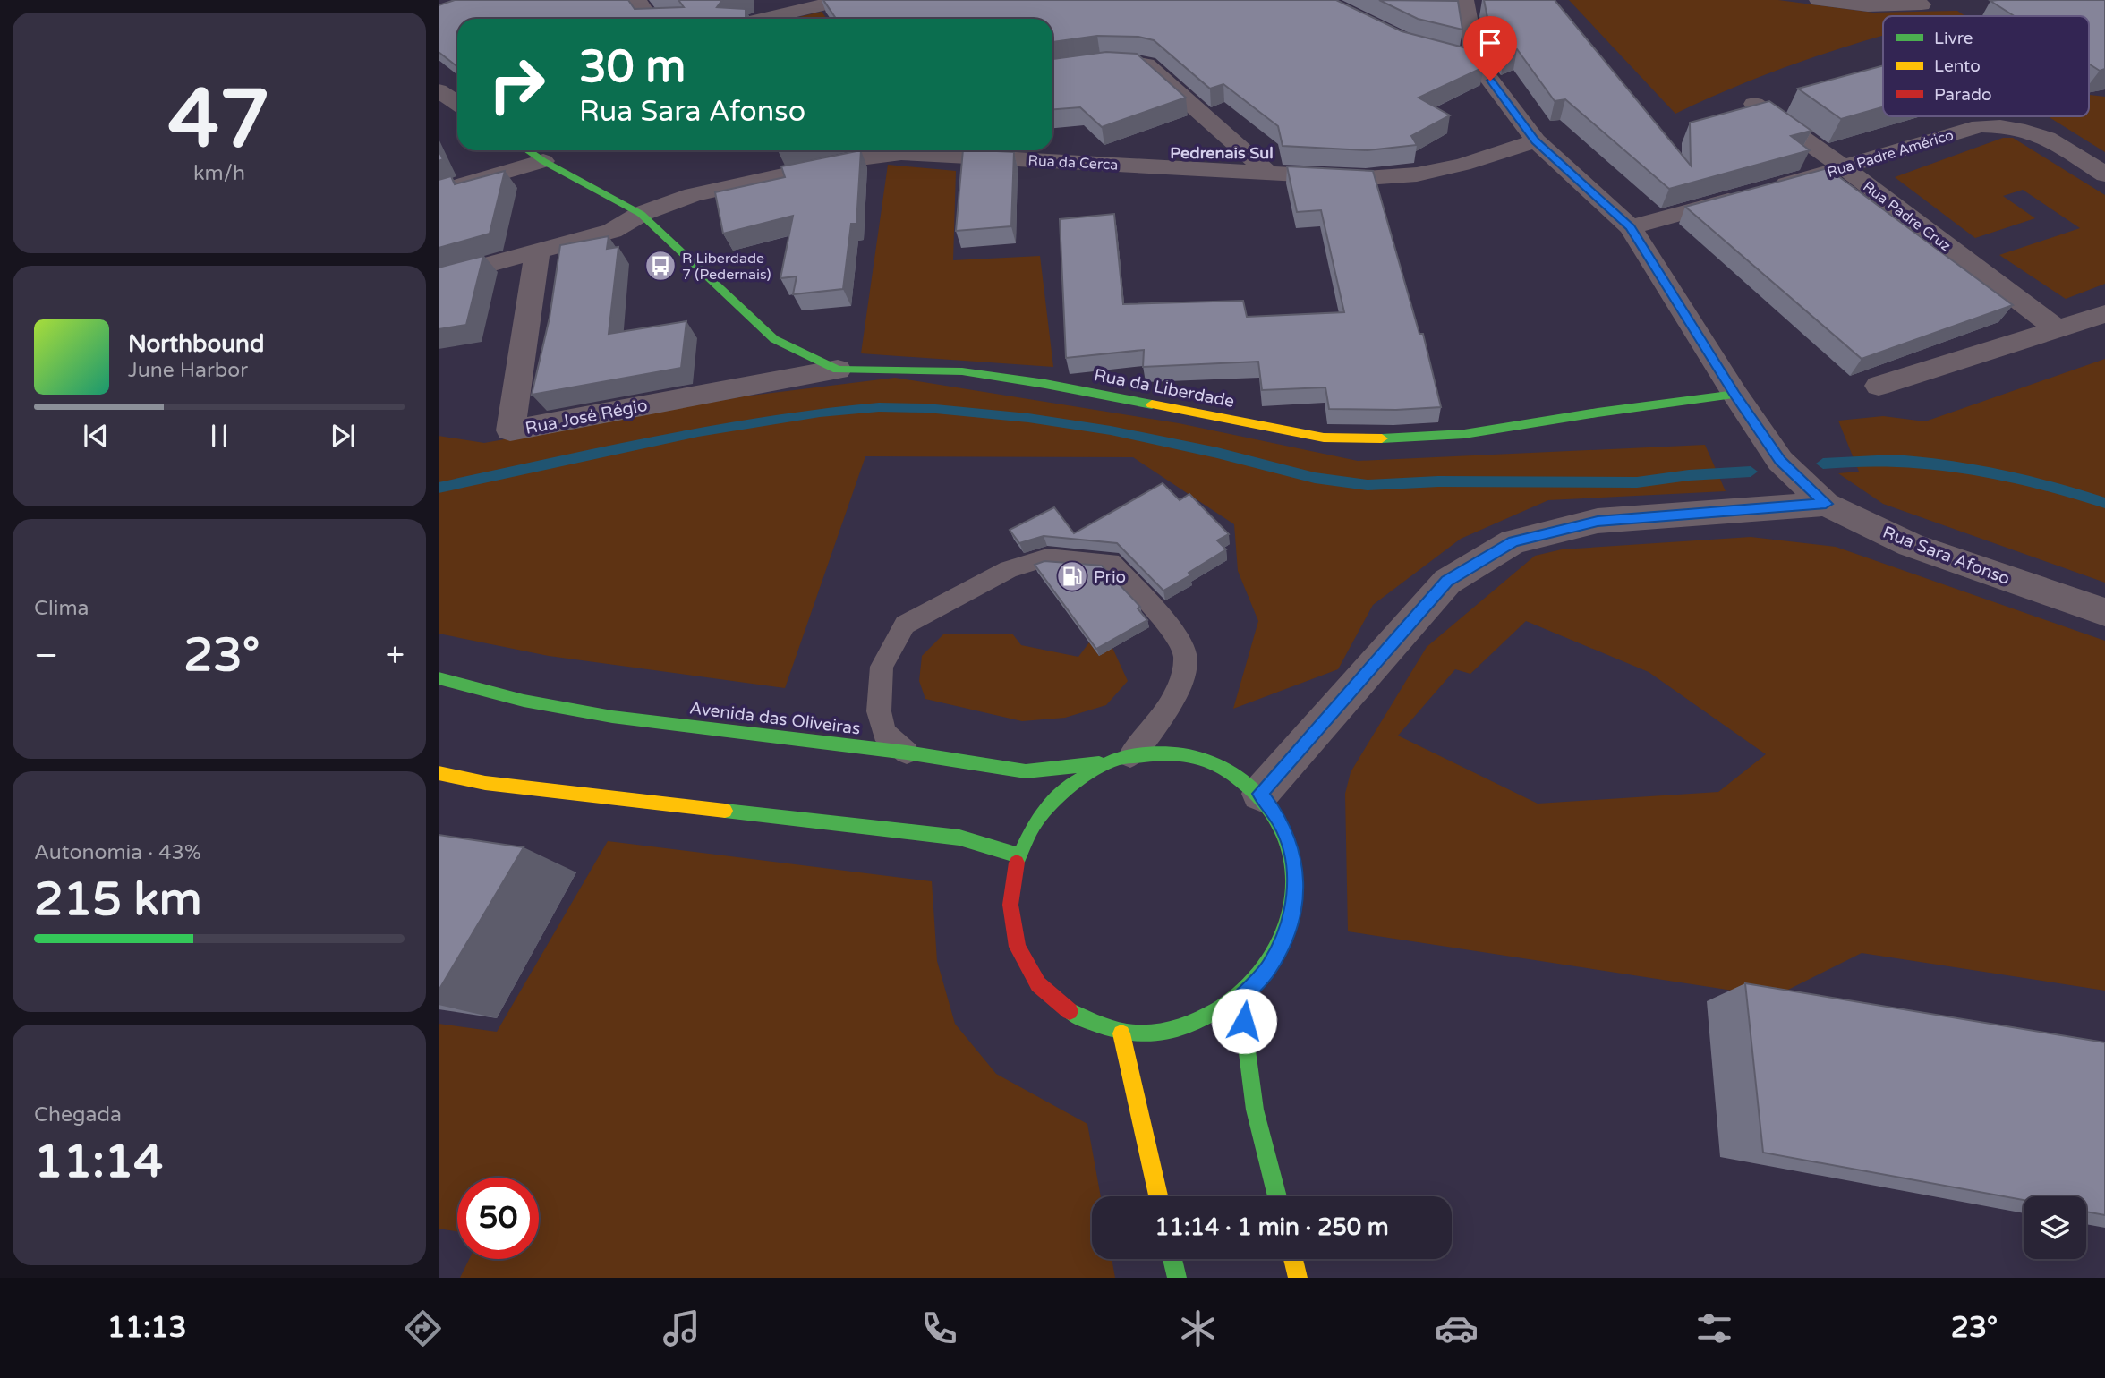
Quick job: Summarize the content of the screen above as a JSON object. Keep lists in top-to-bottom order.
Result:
{
  "streets": {
    "street": [
      "Rua Padre Américo",
      "Rua da Cerca",
      "Rua Padre Cruz",
      "Rua da Liberdade",
      "Rua José Régio",
      "Rua Sara Afonso",
      "Avenida das Oliveiras"
    ]
  },
  "crossings": [
    ["Rua Padre Américo", "Rua Padre Cruz"],
    ["Rua da Cerca", "Rua da Liberdade"],
    ["Rua da Cerca", "Rua José Régio"],
    ["Rua da Liberdade", "Rua José Régio"]
  ],
  "districts": ["Pedrenais Sul"],
  "places": {
    "bus stop": ["R Liberdade 7 (Pedernais)"],
    "fuel station": ["Prio"]
  },
  "legend": ["Livre", "Lento", "Parado"],
  "page": {
    "tile": [
      ["47", "km/h"],
      "Clima",
      ["Autonomia · 43%", "215 km"],
      ["Chegada", "11:14"]
    ],
    "turn": ["30 m", "Rua Sara Afonso"],
    "song": ["Northbound", "June Harbor"],
    "heat": ["−", "23°", "+"],
    "limit": "50",
    "trip": "11:14 · 1 min · 250 m",
    "tabs": ["11:13", "23°"]
  }
}
